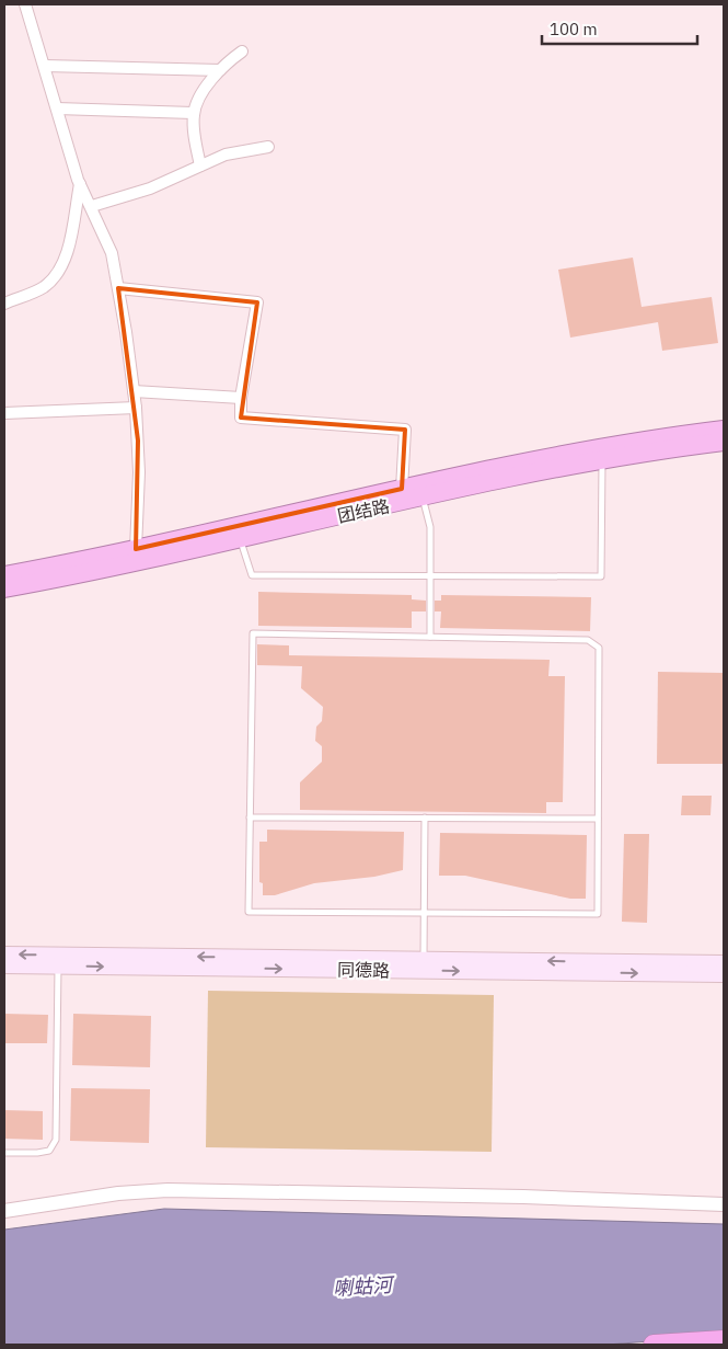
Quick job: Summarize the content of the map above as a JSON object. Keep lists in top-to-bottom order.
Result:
{
  "streets": {
    "highway": ["团结路"],
    "main road": ["同德路"]
  },
  "water": ["喇蛄河"],
  "scale_bar": "100 m"
}
